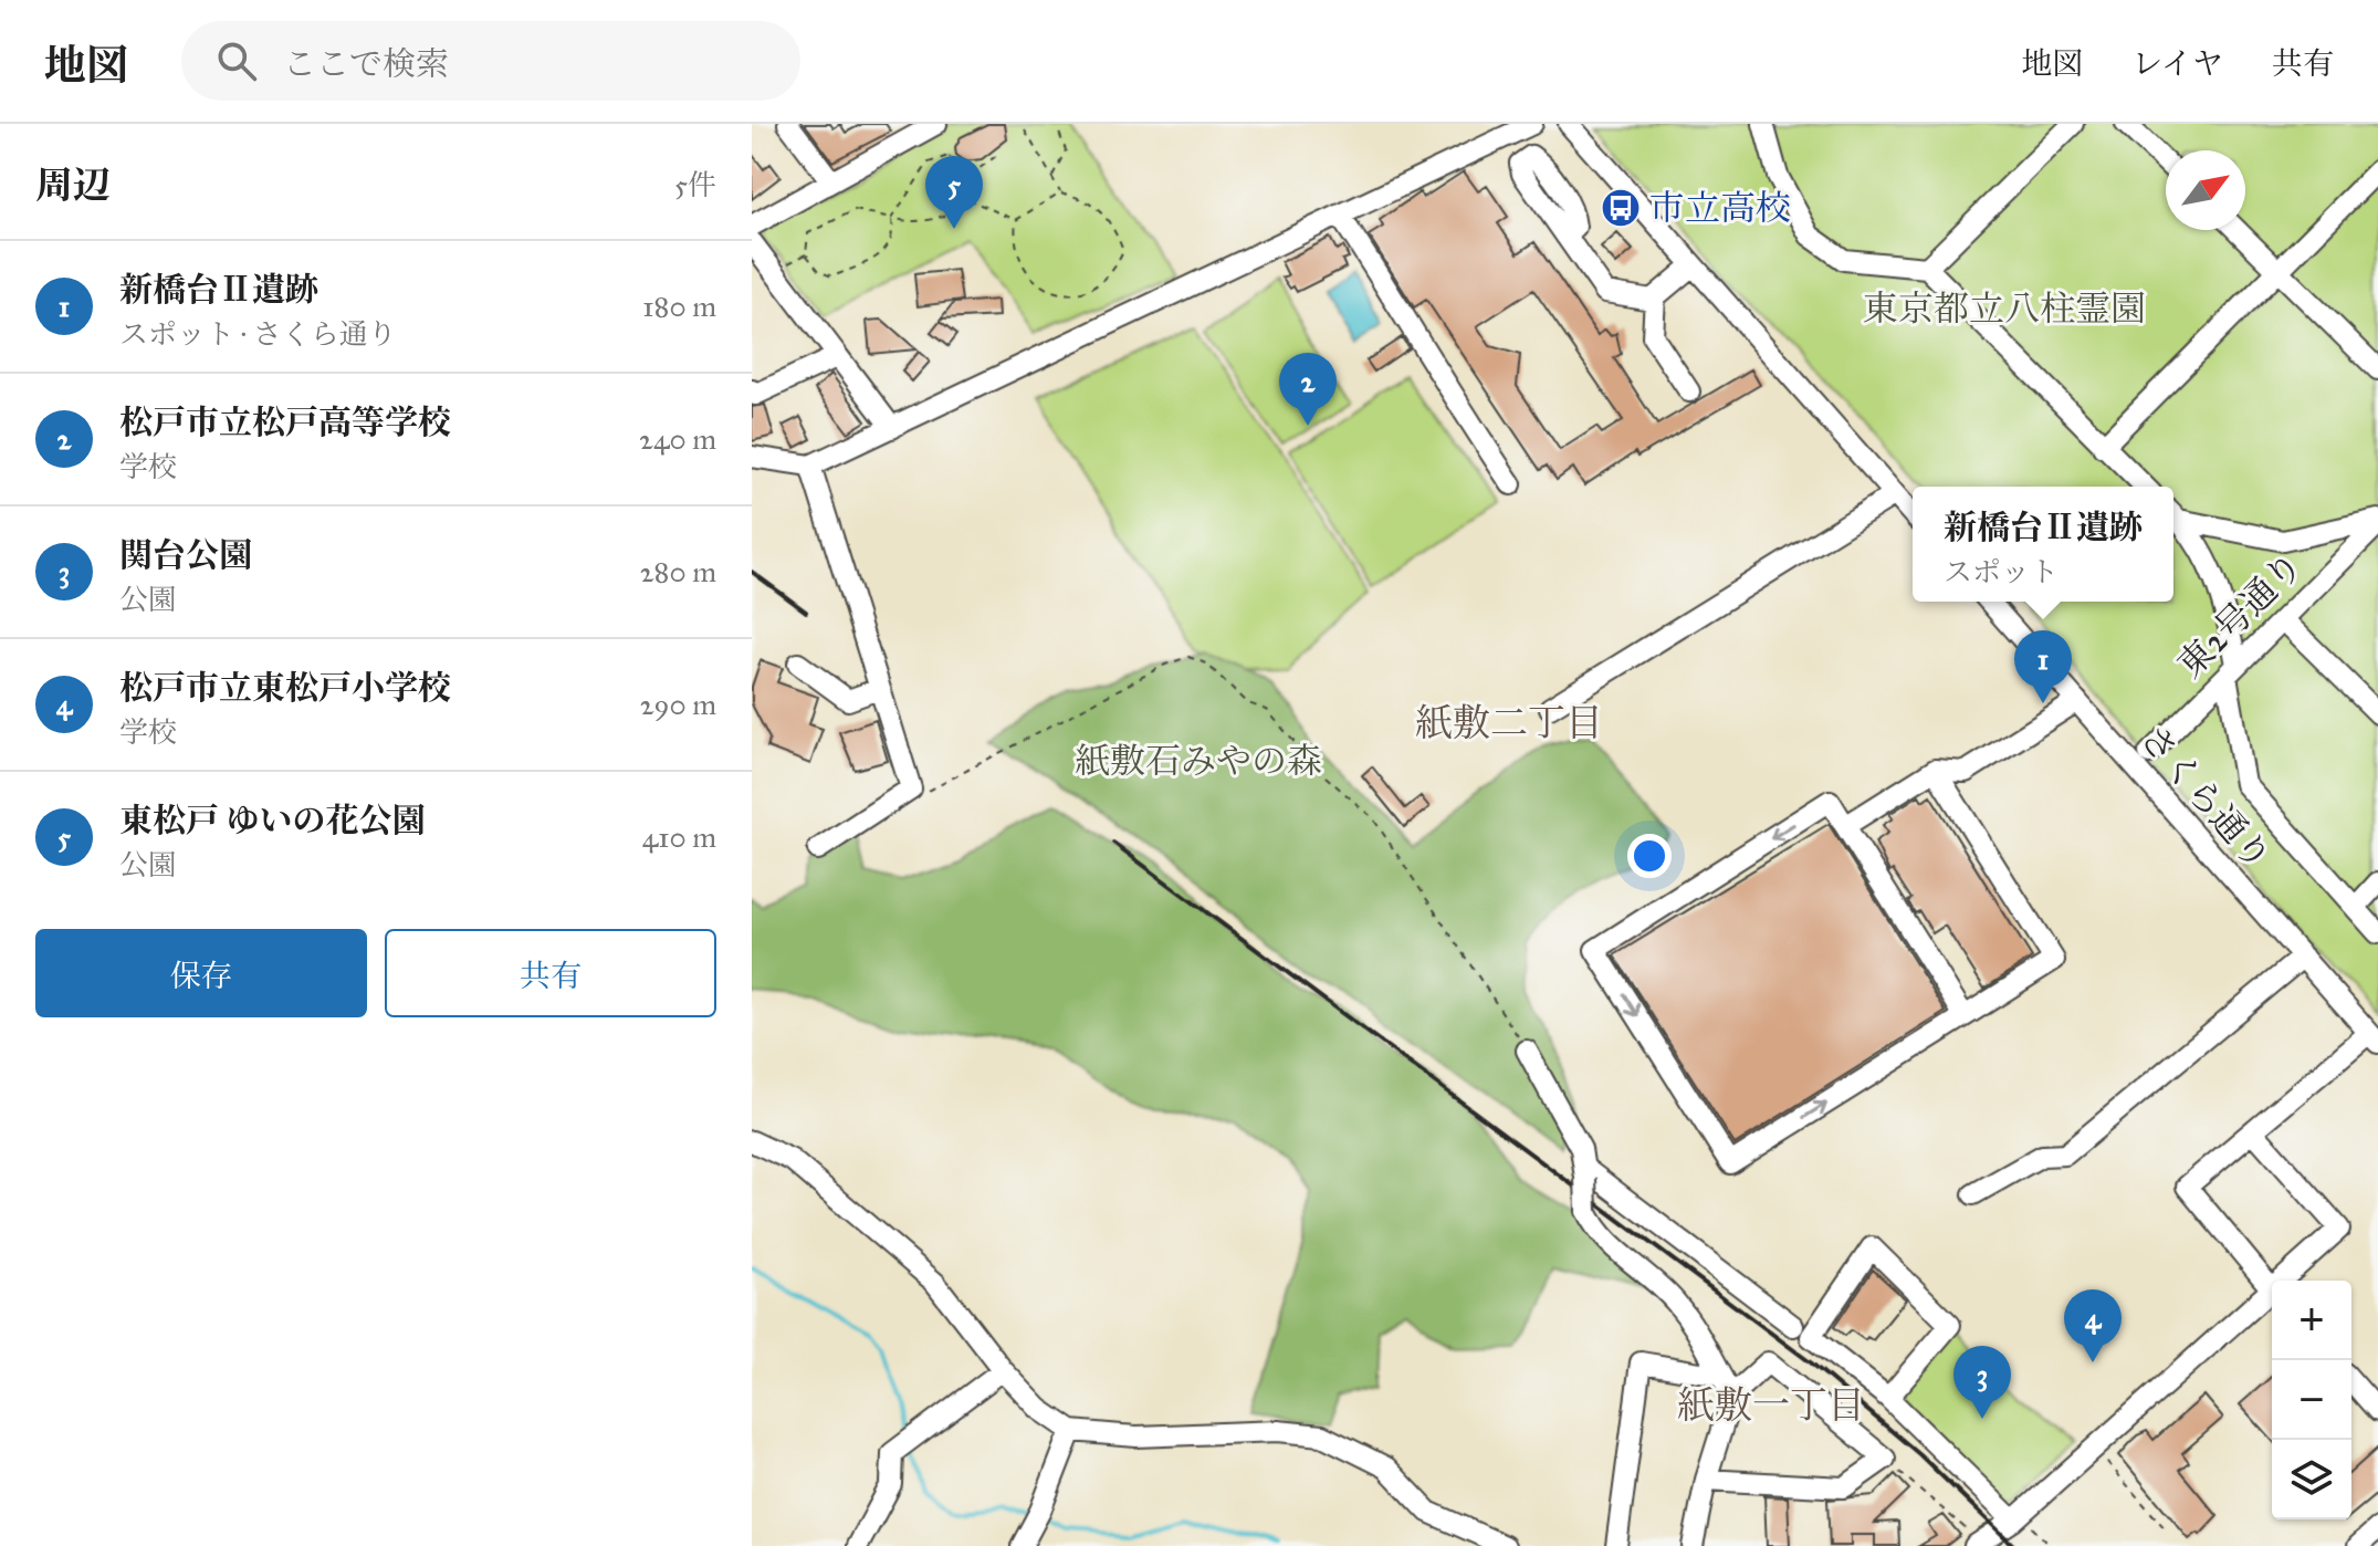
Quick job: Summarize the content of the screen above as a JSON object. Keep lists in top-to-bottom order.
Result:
{
  "streets": {
    "street": ["東2号通り", "さくら通り"]
  },
  "districts": ["紙敷二丁目", "紙敷一丁目"],
  "parks": ["東京都立八柱霊園", "紙敷石みやの森"],
  "places": {
    "bus stop": ["市立高校"]
  },
  "north": "top right",
  "page": {
    "header": "地図",
    "search": "ここで検索",
    "nav": ["地図", "レイヤ", "共有"],
    "heading": ["周辺", "5件"],
    "pins": [
      "5",
      "2",
      "1",
      "4",
      "3"
    ],
    "list": [
      {
        "mark": "1",
        "name": "新橋台Ⅱ遺跡",
        "note": "スポット · さくら通り",
        "value": "180 m"
      },
      {
        "mark": "2",
        "name": "松戸市立松戸高等学校",
        "note": "学校",
        "value": "240 m"
      },
      {
        "mark": "3",
        "name": "関台公園",
        "note": "公園",
        "value": "280 m"
      },
      {
        "mark": "4",
        "name": "松戸市立東松戸小学校",
        "note": "学校",
        "value": "290 m"
      },
      {
        "mark": "5",
        "name": "東松戸 ゆいの花公園",
        "note": "公園",
        "value": "410 m"
      }
    ],
    "popup": ["新橋台Ⅱ遺跡", "スポット"],
    "buttons": ["保存", "共有"],
    "map_buttons": ["+", "−"]
  }
}
